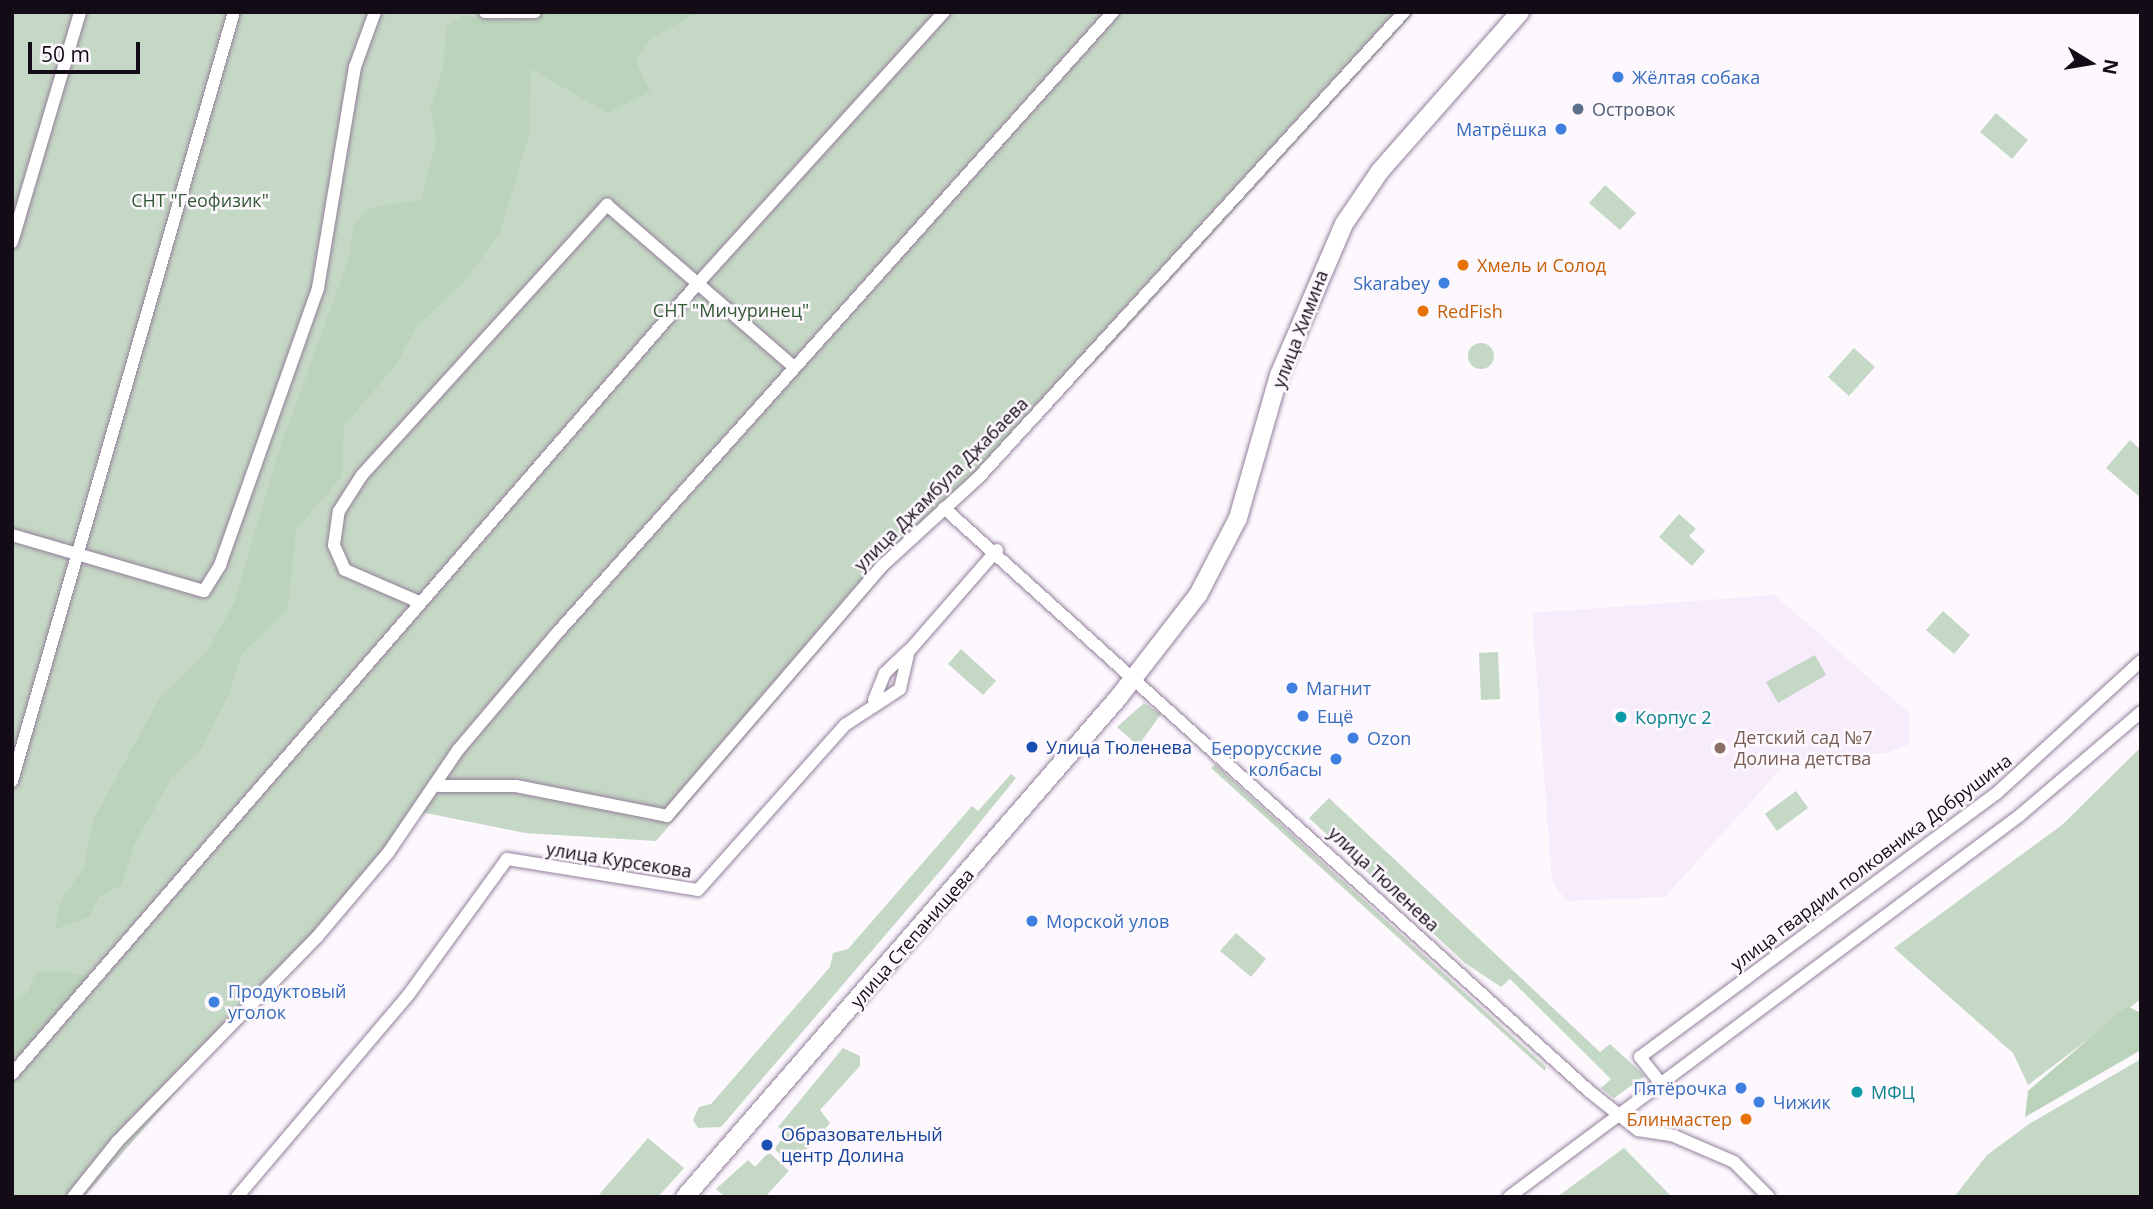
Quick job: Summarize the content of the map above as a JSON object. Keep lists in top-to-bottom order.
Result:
{
  "streets": {
    "street": [
      "улица Химина",
      "улица Джамбула Джабаева",
      "улица Курсекова",
      "улица гвардии полковника Добрушина",
      "улица Тюленева",
      "улица Степанищева"
    ]
  },
  "crossings": [
    ["улица Химина", "улица Тюленева"],
    ["улица Химина", "улица Степанищева"],
    ["улица Джамбула Джабаева", "улица Тюленева"],
    ["улица Курсекова", "улица Тюленева"],
    ["улица Тюленева", "улица Степанищева"]
  ],
  "parks": ["СНТ \"Геофизик\"", "СНТ \"Мичуринец\""],
  "places": [
    "Жёлтая собака",
    "Островок",
    "Матрёшка",
    "Хмель и Солод",
    "Skarabey",
    "RedFish",
    "Магнит",
    "Ещё",
    "Корпус 2",
    "Ozon",
    "Улица Тюленева",
    "Детский сад №7 Долина детства",
    "Берорусские колбасы",
    "Морской улов",
    "Продуктовый уголок",
    "Пятёрочка",
    "МФЦ",
    "Чижик",
    "Блинмастер",
    "Образовательный центр Долина"
  ],
  "scale_bar": "50 m",
  "north": "right"
}
